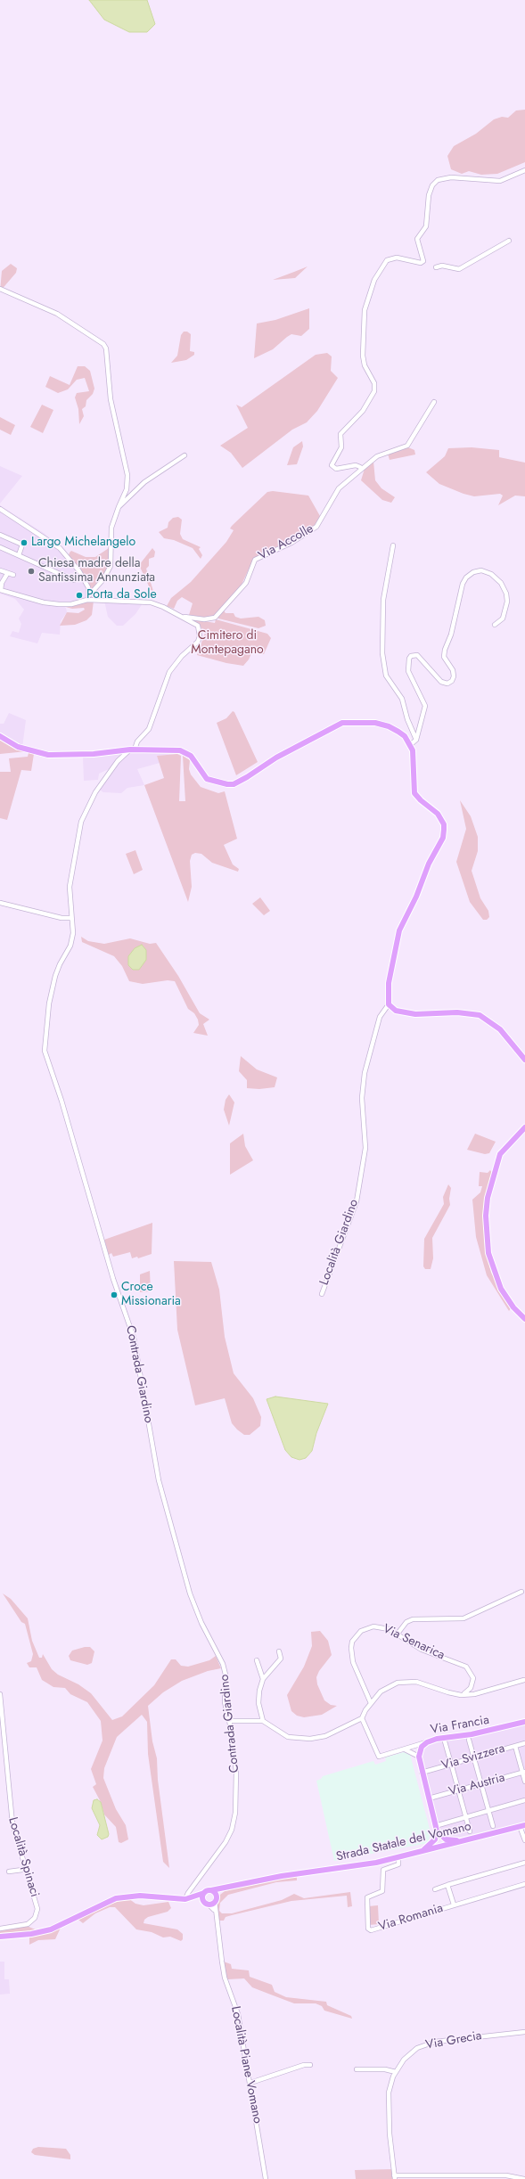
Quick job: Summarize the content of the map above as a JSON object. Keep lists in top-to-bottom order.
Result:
{
  "streets": {
    "main road": ["Via Francia", "Strada Statale del Vomano"],
    "street": [
      "Via Accolle",
      "Località Giardino",
      "Contrada Giardino",
      "Via Senarica",
      "Via Svizzera",
      "Via Austria",
      "Località Spinaci",
      "Via Romania",
      "Via Grecia",
      "Località Piane Vomano"
    ]
  },
  "crossings": [
    ["Via Accolle", "Contrada Giardino"],
    ["Strada Statale del Vomano", "Via Romania"],
    ["Strada Statale del Vomano", "Località Piane Vomano"]
  ],
  "parks": ["Cimitero di Montepagano"],
  "places": [
    "Largo Michelangelo",
    "Chiesa madre della Santissima Annunziata",
    "Porta da Sole",
    "Croce Missionaria"
  ]
}
